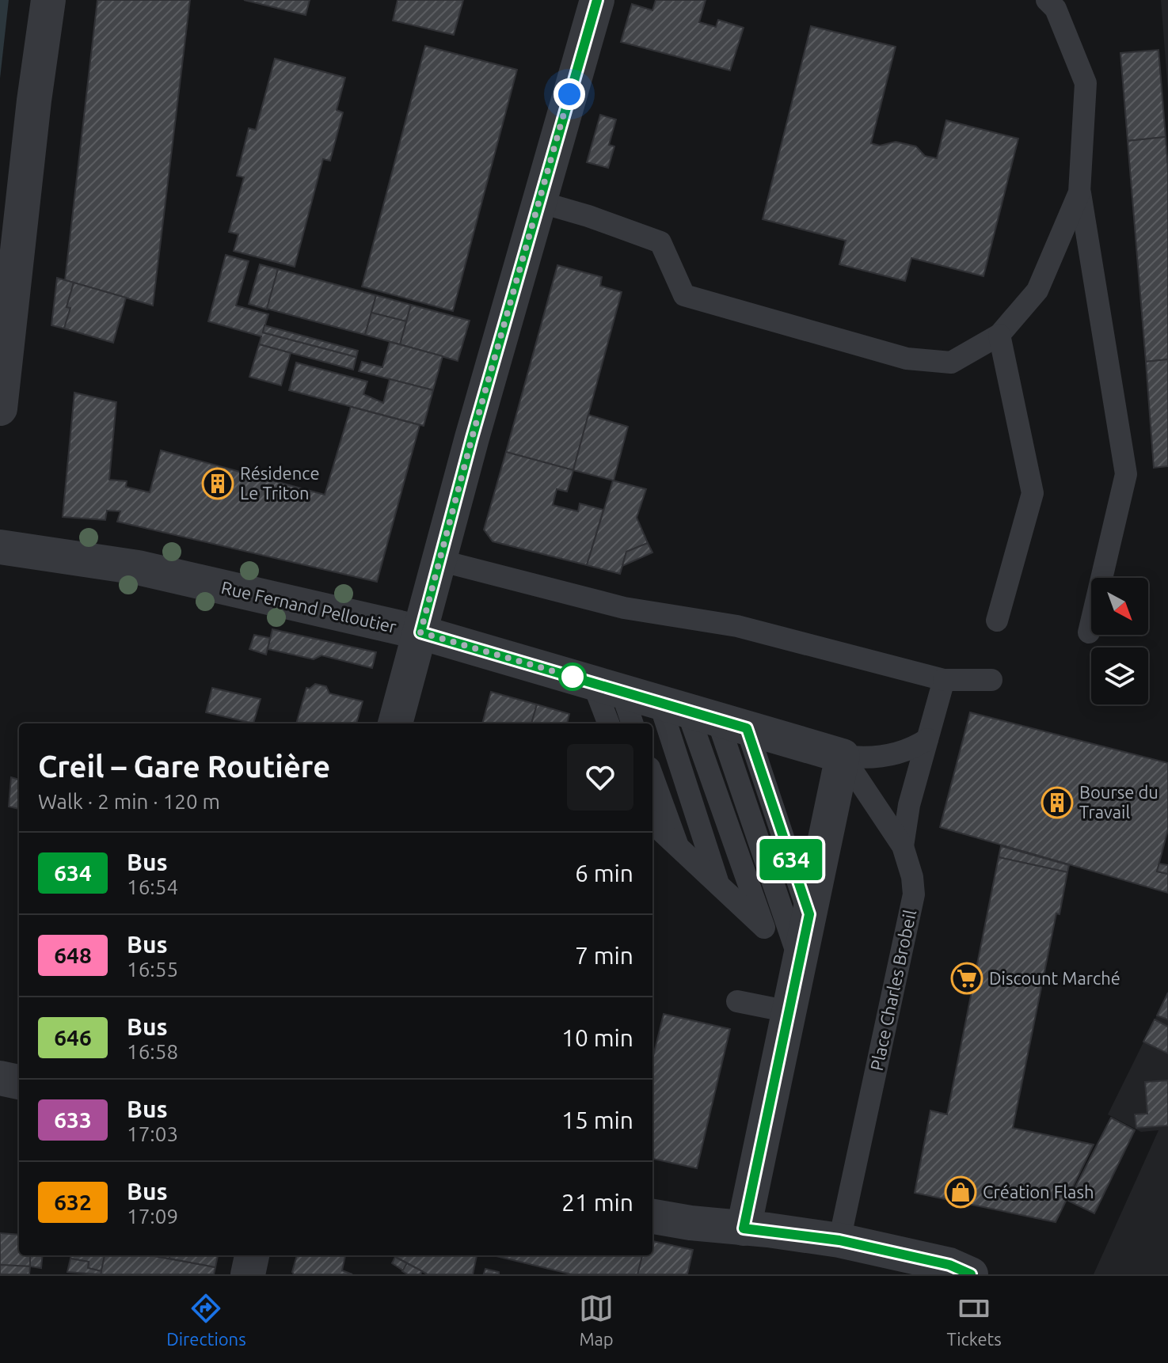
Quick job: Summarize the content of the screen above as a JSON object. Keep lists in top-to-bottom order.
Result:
{
  "streets": {
    "street": ["Rue Fernand Pelloutier"],
    "lane": ["Place Charles Brobeil"]
  },
  "crossings": [
    ["Rue Fernand Pelloutier", "Place Charles Brobeil"]
  ],
  "places": {
    "building": ["Résidence Le Triton", "Bourse du Travail"],
    "supermarket": ["Discount Marché"],
    "shop": ["Création Flash"]
  },
  "lines": ["bus line 634"],
  "north": "bottom right",
  "page": {
    "on_map": "634",
    "heading": ["Creil – Gare Routière", "Walk · 2 min · 120 m"],
    "list": [
      {
        "mark": "634",
        "name": "Bus",
        "note": "16:54",
        "value": "6 min"
      },
      {
        "mark": "648",
        "name": "Bus",
        "note": "16:55",
        "value": "7 min"
      },
      {
        "mark": "646",
        "name": "Bus",
        "note": "16:58",
        "value": "10 min"
      },
      {
        "mark": "633",
        "name": "Bus",
        "note": "17:03",
        "value": "15 min"
      },
      {
        "mark": "632",
        "name": "Bus",
        "note": "17:09",
        "value": "21 min"
      }
    ],
    "tabs": ["Directions", "Map", "Tickets"]
  }
}
